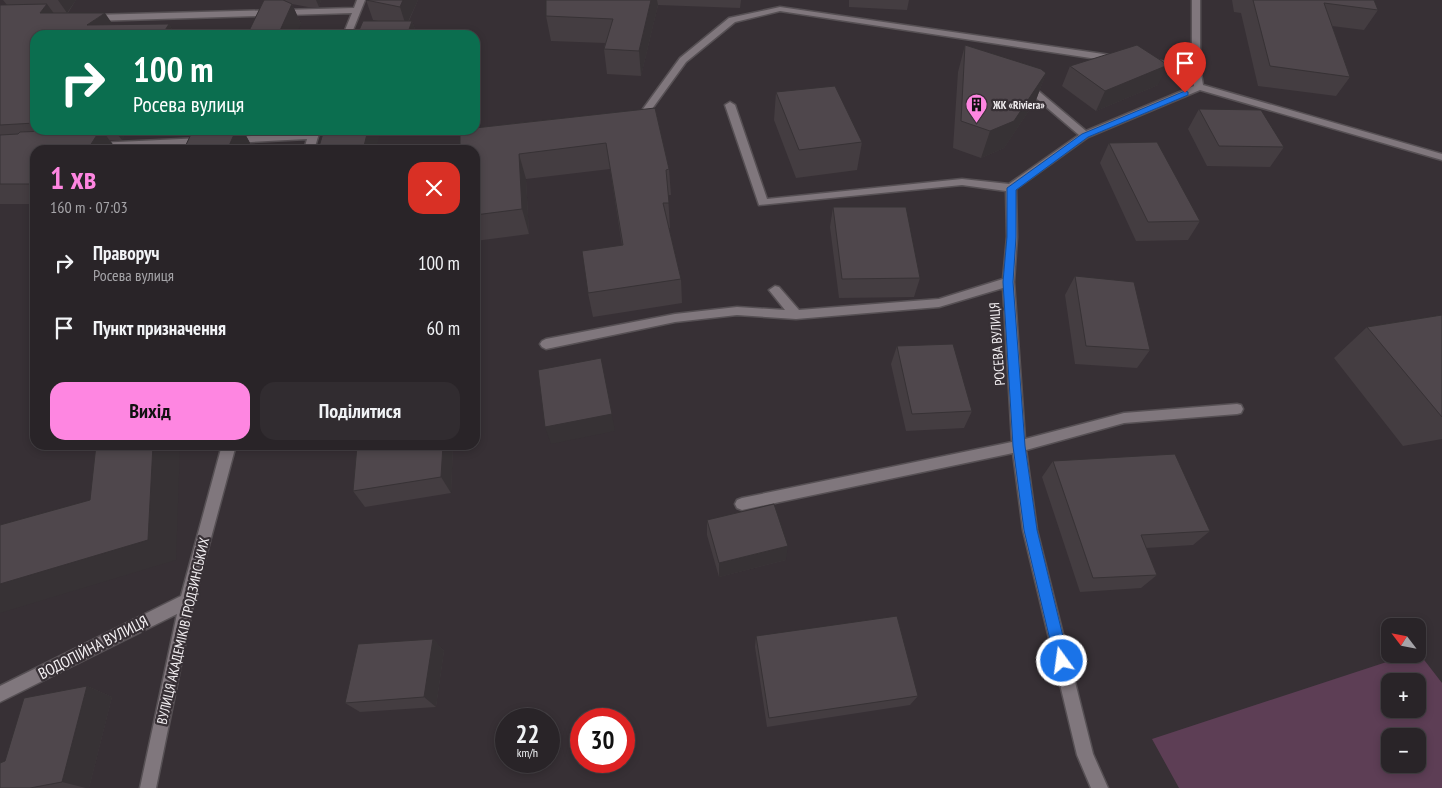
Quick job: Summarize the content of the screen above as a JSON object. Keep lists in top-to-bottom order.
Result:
{
  "streets": {
    "street": ["РОСЕВА ВУЛИЦЯ", "ВУЛИЦЯ АКАДЕМІКІВ ГРОДЗИНСЬКИХ", "ВОДОПІЙНА ВУЛИЦЯ"]
  },
  "crossings": [
    ["ВУЛИЦЯ АКАДЕМІКІВ ГРОДЗИНСЬКИХ", "ВОДОПІЙНА ВУЛИЦЯ"]
  ],
  "places": {
    "building": ["ЖК «Riviera»"]
  },
  "north": "top left",
  "page": {
    "turn": ["100 m", "Росева вулиця"],
    "heading": ["1 хв", "160 m · 07:03"],
    "list": [
      {
        "name": "Праворуч",
        "note": "Росева вулиця",
        "value": "100 m"
      },
      {
        "name": "Пункт призначення",
        "value": "60 m"
      }
    ],
    "buttons": ["Вихід", "Поділитися"],
    "map_buttons": ["+", "−"],
    "speed": "22 km/h",
    "limit": "30"
  }
}
